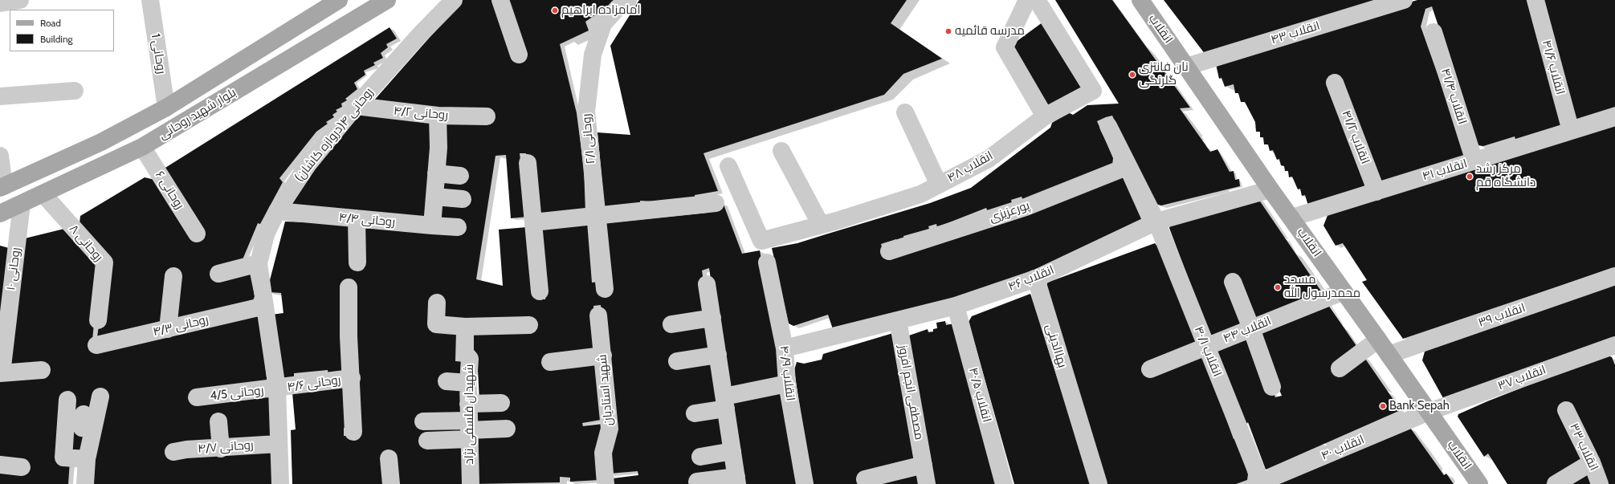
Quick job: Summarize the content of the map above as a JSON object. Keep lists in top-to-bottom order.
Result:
{
  "streets": {
    "main road": ["انقلاب", "بلوار شهید روحانی"],
    "street": [
      "انقلاب ۴۳",
      "روحانی 1",
      "انقلاب ۴۱/۶",
      "انقلاب ۴۱/۴",
      "روحانی ۴/۲",
      "روحانی ۴(دروازه کاشان)",
      "انقلاب ۴۱/۲",
      "روحانی ۲/۱",
      "انقلاب ۴۸",
      "انقلاب ۴۱",
      "روحانی ۶",
      "پورعزیزی",
      "روحانی ۴/۴",
      "روحانی ۸",
      "روحانی ۱۰",
      "انقلاب ۴۶",
      "انقلاب ۳۹",
      "روحانی ۴/۳",
      "انقلاب ۴۴",
      "بهاالدینی",
      "انقلاب ۴۰/۱",
      "انقلاب ۴۰/۹",
      "انقلاب ۳۷",
      "روحانی ۴/۶",
      "شهید استادیان",
      "مصطفی انجم افروز",
      "روحانی 4/5",
      "انقلاب ۴۰/۵",
      "شهیدان فلسفی نژاد",
      "روحانی ۴/۷",
      "انقلاب ۳۳",
      "انقلاب ۴۰"
    ]
  },
  "crossings": [
    ["انقلاب", "انقلاب ۴۳"],
    ["انقلاب", "انقلاب ۴۱"],
    ["انقلاب", "انقلاب ۴۶"],
    ["انقلاب", "انقلاب ۳۹"],
    ["انقلاب", "انقلاب ۴۴"],
    ["انقلاب", "انقلاب ۳۷"],
    ["انقلاب", "انقلاب ۴۰"],
    ["روحانی 1", "بلوار شهید روحانی"],
    ["انقلاب ۴۱/۶", "انقلاب ۴۱"],
    ["انقلاب ۴۱/۴", "انقلاب ۴۱"],
    ["روحانی ۴/۲", "روحانی ۴(دروازه کاشان)"],
    ["بلوار شهید روحانی", "روحانی ۶"],
    ["بلوار شهید روحانی", "روحانی ۸"],
    ["بلوار شهید روحانی", "روحانی ۱۰"],
    ["روحانی ۴(دروازه کاشان)", "روحانی ۴/۴"],
    ["روحانی ۴(دروازه کاشان)", "روحانی ۴/۳"],
    ["روحانی ۴(دروازه کاشان)", "روحانی ۴/۶"],
    ["روحانی ۴(دروازه کاشان)", "روحانی 4/5"],
    ["روحانی ۴(دروازه کاشان)", "روحانی ۴/۷"],
    ["انقلاب ۴۱/۲", "انقلاب ۴۱"],
    ["انقلاب ۴۶", "بهاالدینی"],
    ["انقلاب ۴۶", "انقلاب ۴۰/۱"],
    ["انقلاب ۴۶", "انقلاب ۴۰/۹"],
    ["انقلاب ۴۶", "مصطفی انجم افروز"],
    ["انقلاب ۴۶", "انقلاب ۴۰/۵"],
    ["انقلاب ۴۴", "انقلاب ۴۰/۱"],
    ["انقلاب ۴۰/۱", "انقلاب ۴۰"],
    ["انقلاب ۳۷", "انقلاب ۴۰"],
    ["روحانی ۴/۶", "روحانی 4/5"]
  ],
  "places": [
    "امامزاده ابراهیم",
    "مدرسه قائمیه",
    "نان فانتزی گلرنگی",
    "مرکز رشد دانشگاه قم",
    "مسجد محمدرسول الله",
    "Bank Sepah"
  ],
  "legend": ["Road", "Building"]
}
